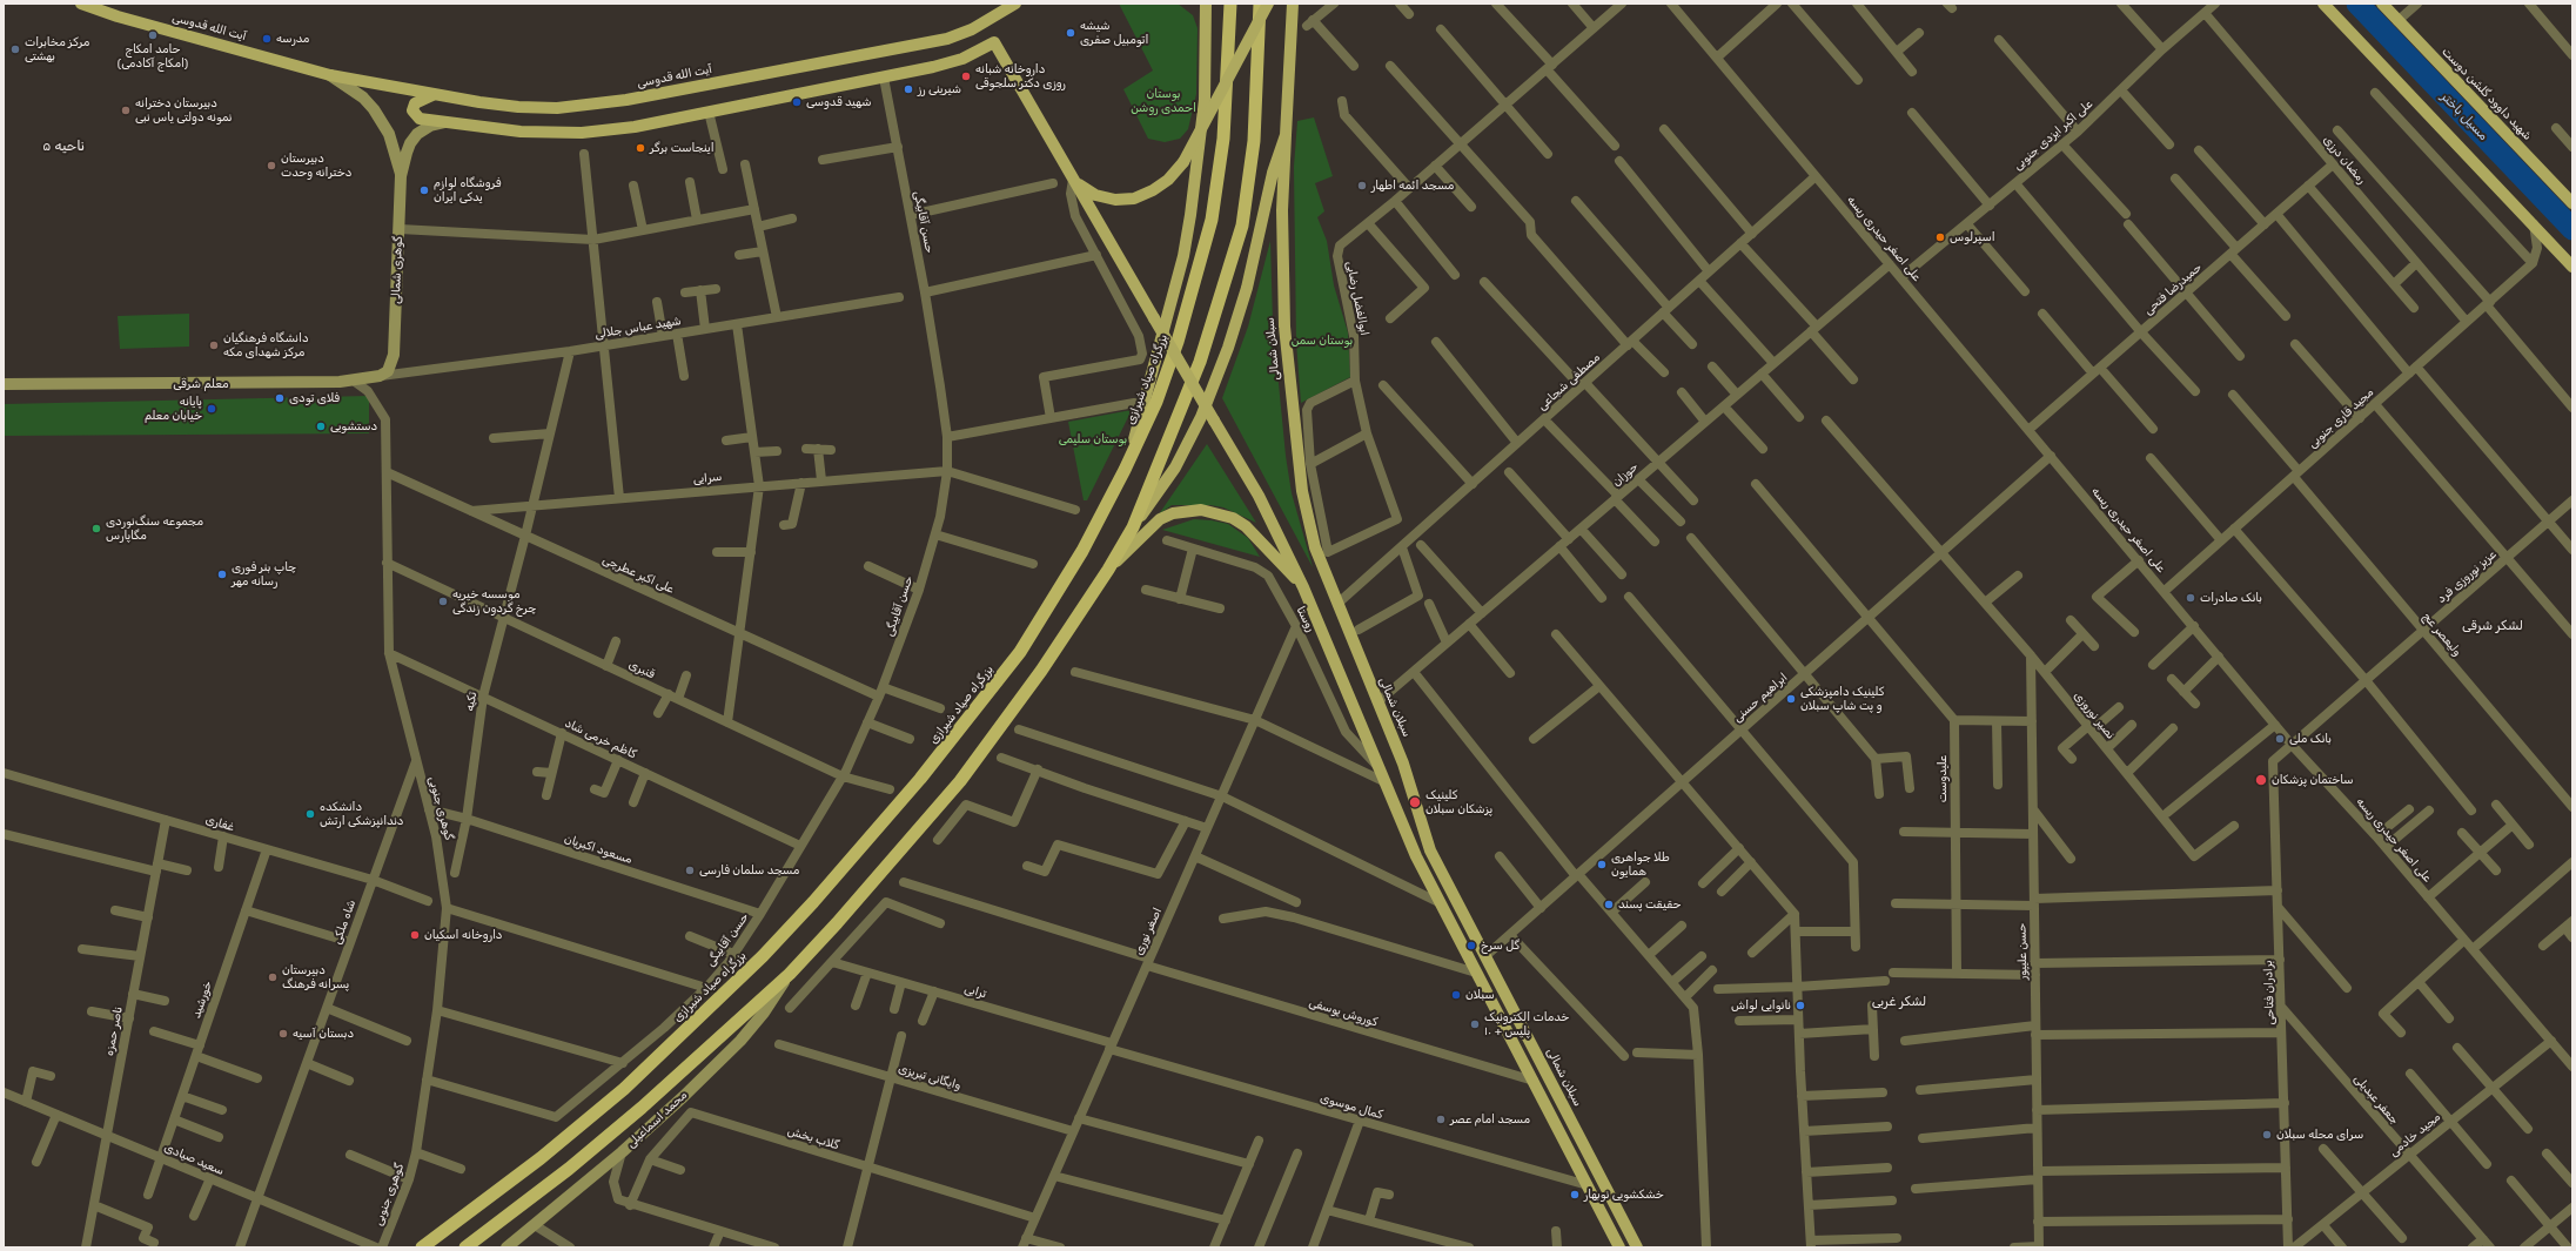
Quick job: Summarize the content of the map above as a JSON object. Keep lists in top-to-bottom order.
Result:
{
  "streets": {
    "highway": ["بزرگراه صیاد شیرازی"],
    "main road": [
      "آیت الله قدوسی",
      "شهید داوود گلشن دوست",
      "گوهری شمالی",
      "سبلان شمالی",
      "معلم شرقی",
      "محمد اسماعیلی"
    ],
    "street": [
      "علی اکبر ایزدی جنوبی",
      "رمضان درزی",
      "حسن آقابیگی",
      "علی اصغر حیدری ریسه",
      "حمیدرضا فتحی",
      "ابوالفضل رضایی",
      "شهید عباس جلالی",
      "مصطفی شجاعی",
      "مجید قاری جنوبی",
      "حوزان",
      "سرایی",
      "علی اکبر عطرچی",
      "عزیز نوروزی فرد",
      "روستا",
      "ولیعصر عج",
      "قنبری",
      "ابراهیم حسنی",
      "تکیه",
      "نصیر نوروزی",
      "کاظم خرمی شاد",
      "علیدوست",
      "گوهری جنوبی",
      "غفاری",
      "مسعود اکبریان",
      "شاه ملکی",
      "اصغر نوری",
      "حسن علیپور",
      "ترابی",
      "برادران فتاحی",
      "خورشید",
      "کوروش یوسفی",
      "ناصر حمزه",
      "وایگانی تبریزی",
      "جعفر عبدیلی",
      "کمال موسوی",
      "مجید خادمی",
      "گلاب بخش",
      "سعید صیادی"
    ]
  },
  "crossings": [
    ["آیت الله قدوسی", "گوهری شمالی"],
    ["علی اکبر ایزدی جنوبی", "رمضان درزی"],
    ["علی اکبر ایزدی جنوبی", "علی اصغر حیدری ریسه"],
    ["رمضان درزی", "حمیدرضا فتحی"],
    ["رمضان درزی", "مجید قاری جنوبی"],
    ["حسن آقابیگی", "سرایی"],
    ["حسن آقابیگی", "علی اکبر عطرچی"],
    ["حسن آقابیگی", "قنبری"],
    ["حسن آقابیگی", "کاظم خرمی شاد"],
    ["حسن آقابیگی", "گوهری جنوبی"],
    ["حسن آقابیگی", "مسعود اکبریان"],
    ["علی اصغر حیدری ریسه", "حمیدرضا فتحی"],
    ["علی اصغر حیدری ریسه", "مصطفی شجاعی"],
    ["علی اصغر حیدری ریسه", "مجید قاری جنوبی"],
    ["علی اصغر حیدری ریسه", "حوزان"],
    ["علی اصغر حیدری ریسه", "عزیز نوروزی فرد"],
    ["علی اصغر حیدری ریسه", "ابراهیم حسنی"],
    ["علی اصغر حیدری ریسه", "برادران فتاحی"],
    ["علی اصغر حیدری ریسه", "مجید خادمی"],
    ["گوهری شمالی", "معلم شرقی"],
    ["شهید عباس جلالی", "معلم شرقی"],
    ["شهید عباس جلالی", "تکیه"],
    ["سبلان شمالی", "مصطفی شجاعی"],
    ["سبلان شمالی", "حوزان"],
    ["سبلان شمالی", "ابراهیم حسنی"],
    ["معلم شرقی", "گوهری جنوبی"],
    ["مجید قاری جنوبی", "ولیعصر عج"],
    ["سرایی", "علی اکبر عطرچی"],
    ["سرایی", "تکیه"],
    ["علی اکبر عطرچی", "تکیه"],
    ["علی اکبر عطرچی", "گوهری جنوبی"],
    ["عزیز نوروزی فرد", "ولیعصر عج"],
    ["عزیز نوروزی فرد", "برادران فتاحی"],
    ["روستا", "اصغر نوری"],
    ["قنبری", "تکیه"],
    ["قنبری", "گوهری جنوبی"],
    ["ابراهیم حسنی", "نصیر نوروزی"],
    ["تکیه", "کاظم خرمی شاد"],
    ["تکیه", "مسعود اکبریان"],
    ["نصیر نوروزی", "حسن علیپور"],
    ["کاظم خرمی شاد", "گوهری جنوبی"],
    ["گوهری جنوبی", "مسعود اکبریان"],
    ["گوهری جنوبی", "شاه ملکی"],
    ["غفاری", "شاه ملکی"],
    ["غفاری", "خورشید"],
    ["غفاری", "ناصر حمزه"],
    ["شاه ملکی", "سعید صیادی"],
    ["اصغر نوری", "ترابی"],
    ["اصغر نوری", "کوروش یوسفی"],
    ["اصغر نوری", "وایگانی تبریزی"],
    ["اصغر نوری", "کمال موسوی"],
    ["اصغر نوری", "گلاب بخش"],
    ["ترابی", "کمال موسوی"],
    ["برادران فتاحی", "جعفر عبدیلی"],
    ["خورشید", "سعید صیادی"],
    ["ناصر حمزه", "سعید صیادی"],
    ["جعفر عبدیلی", "مجید خادمی"]
  ],
  "districts": ["ناحیه ۵", "لشکر شرقی", "لشکر غربی"],
  "water": ["مسیل باختر"],
  "parks": ["بوستان احمدی روشن", "بوستان سمن", "بوستان سلیمی"],
  "places": [
    "شیشه اتومبیل صفری",
    "حامد امکاج (امکاج آکادمی)",
    "مدرسه",
    "مرکز مخابرات بهشتی",
    "داروخانه شبانه روزی دکتر سلجوقی",
    "شیرینی رز",
    "شهید قدوسی",
    "دبیرستان دخترانه نمونه دولتی یاس نبی",
    "اینجاست برگر",
    "دبیرستان دخترانه وحدت",
    "مسجد ائمه اطهار",
    "فروشگاه لوازم یدکی ایران",
    "اسپرلوس",
    "دانشگاه فرهنگیان مرکز شهدای مکه",
    "فلای تودی",
    "پایانه خیابان معلم",
    "دستشویی",
    "مجموعه سنگ‌نوردی مگاپارس",
    "چاپ بنر فوری رسانه مهر",
    "بانک صادرات",
    "موسسه خیریه چرخ گردون زندگی",
    "کلینیک دامپزشکی و پت شاپ سبلان",
    "بانک ملی",
    "ساختمان پزشکان",
    "کلینیک پزشکان سبلان",
    "دانشکده دندانپزشکی ارتش",
    "طلا جواهری همایون",
    "مسجد سلمان فارسی",
    "حقیقت پسند",
    "داروخانه اسکیان",
    "گل سرخ",
    "دبیرستان پسرانه فرهنگ",
    "سبلان",
    "نانوایی لواش",
    "خدمات الکترونیک پلیس + ۱۰",
    "دبستان آسیه",
    "مسجد امام عصر",
    "سرای محله سبلان",
    "خشکشویی نوبهار"
  ]
}
